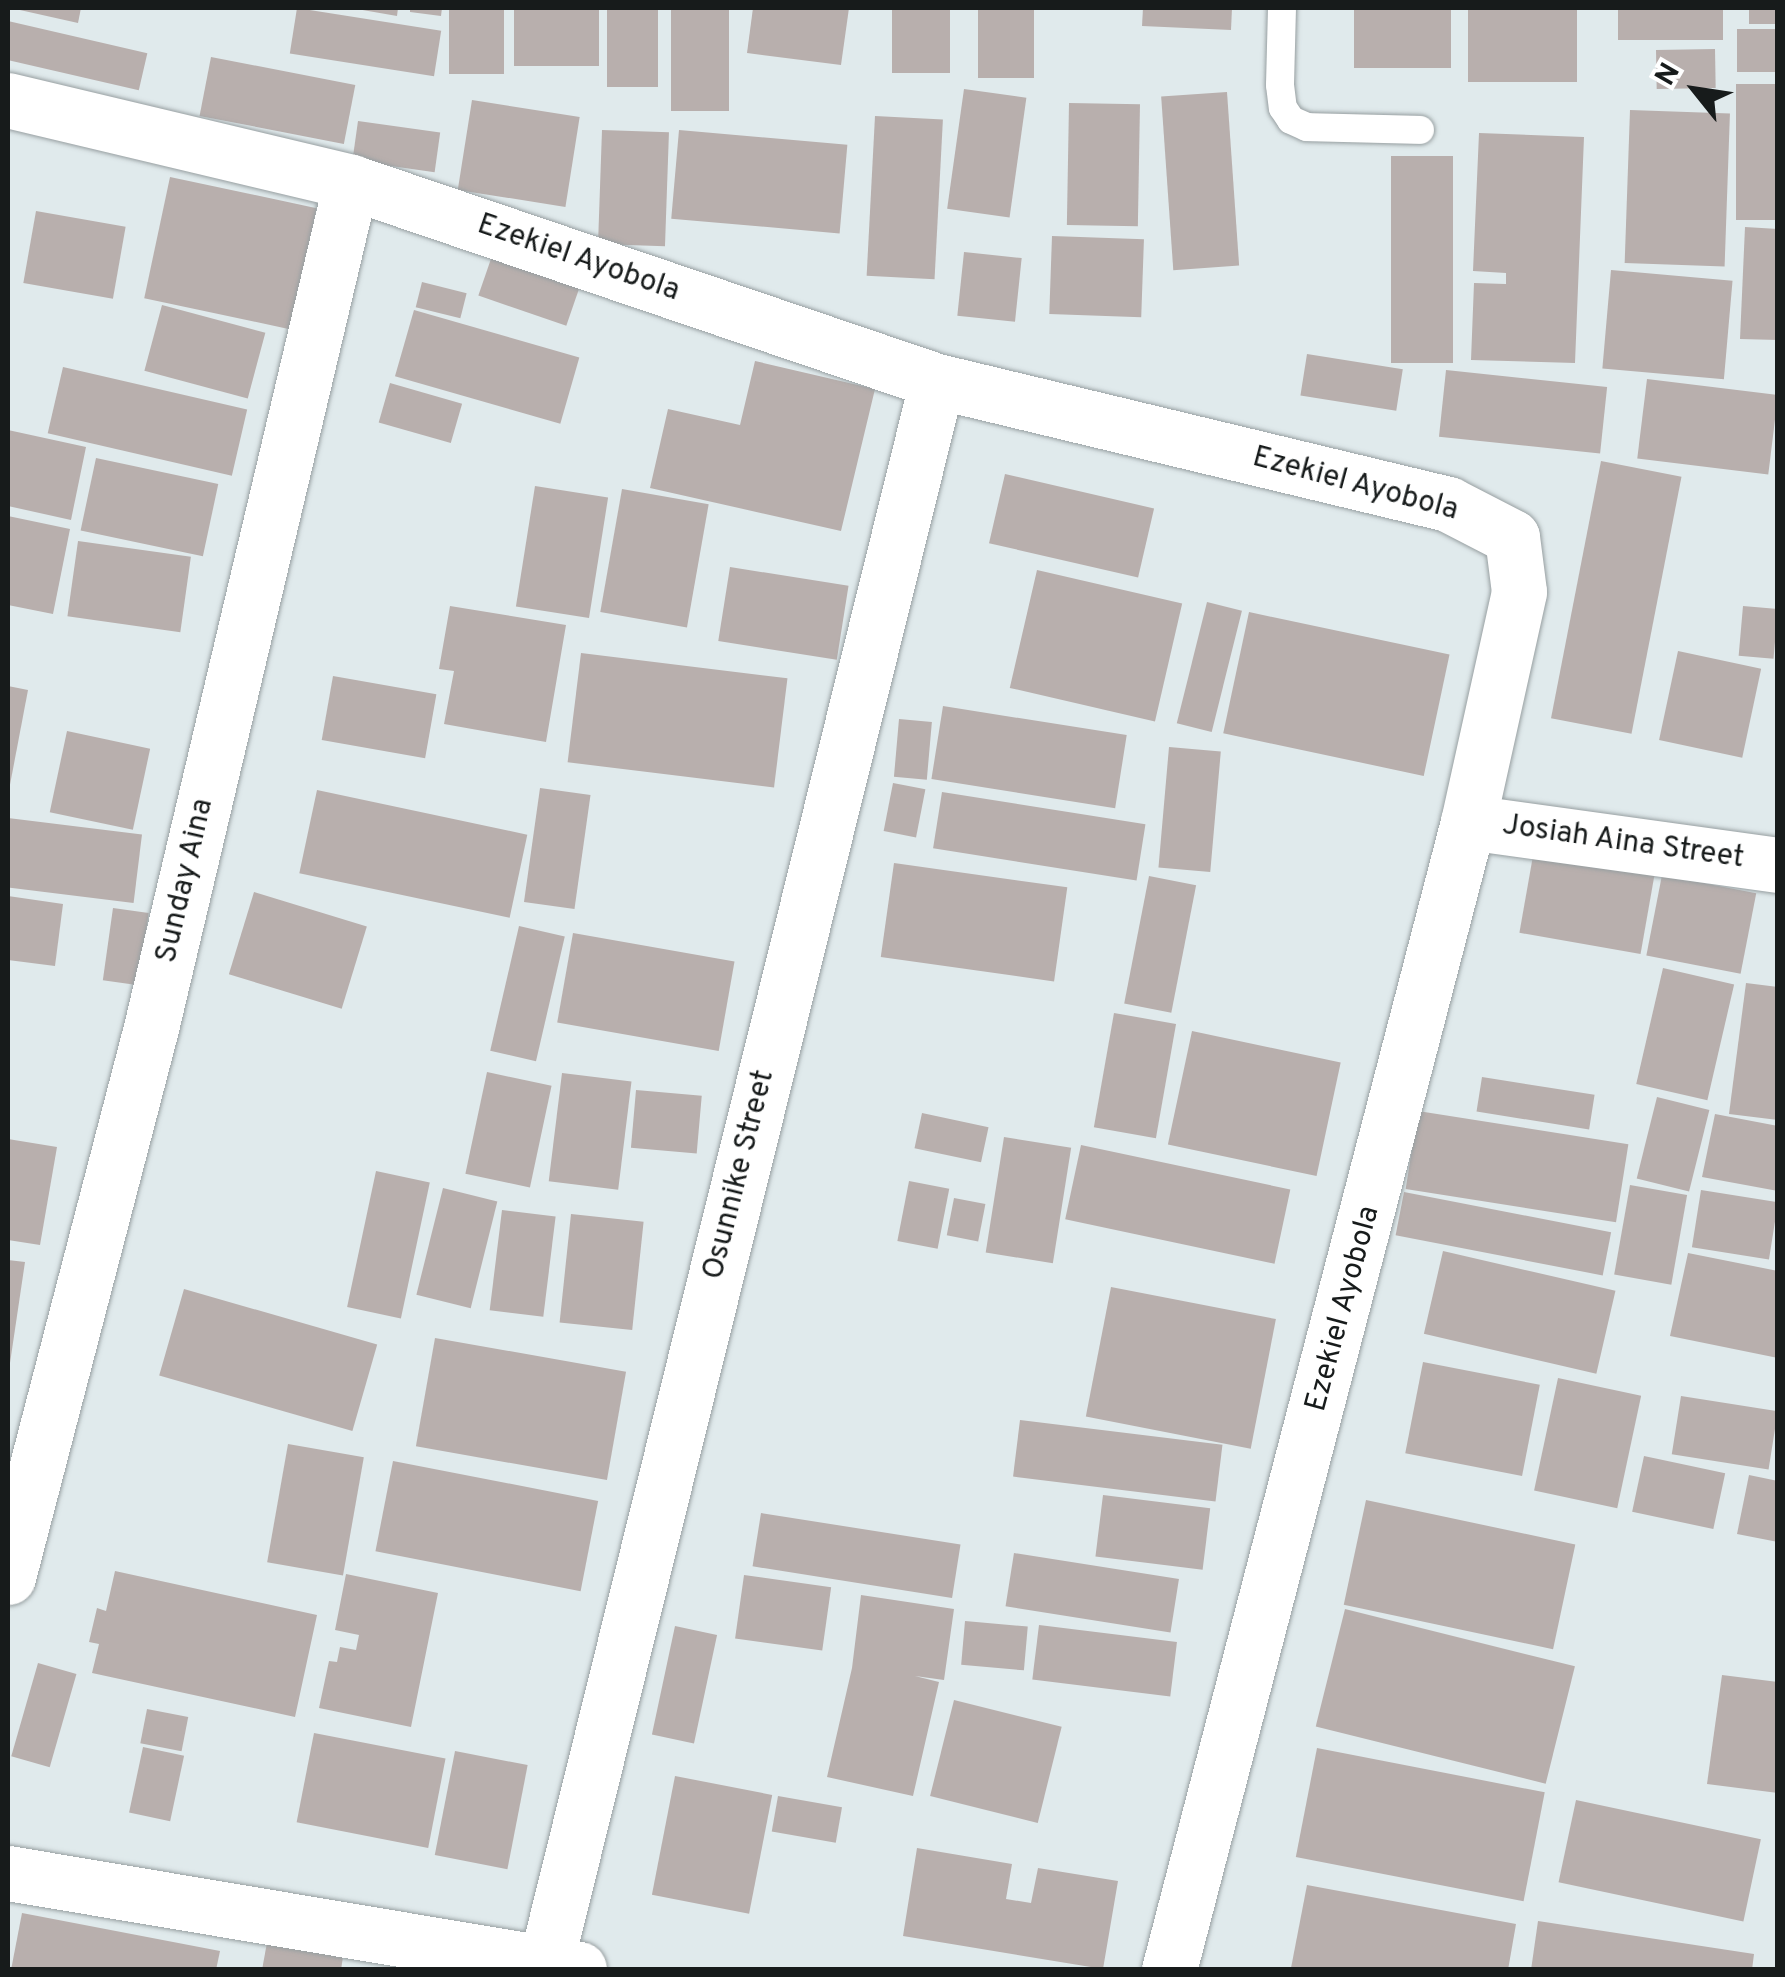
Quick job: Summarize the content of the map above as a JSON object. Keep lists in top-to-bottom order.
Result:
{
  "streets": {
    "street": [
      "Ezekiel Ayobola",
      "Josiah Aina Street",
      "Sunday Aina",
      "Osunnike Street"
    ]
  },
  "crossings": [
    ["Ezekiel Ayobola", "Josiah Aina Street"],
    ["Ezekiel Ayobola", "Sunday Aina"],
    ["Ezekiel Ayobola", "Osunnike Street"]
  ],
  "north": "top left"
}
